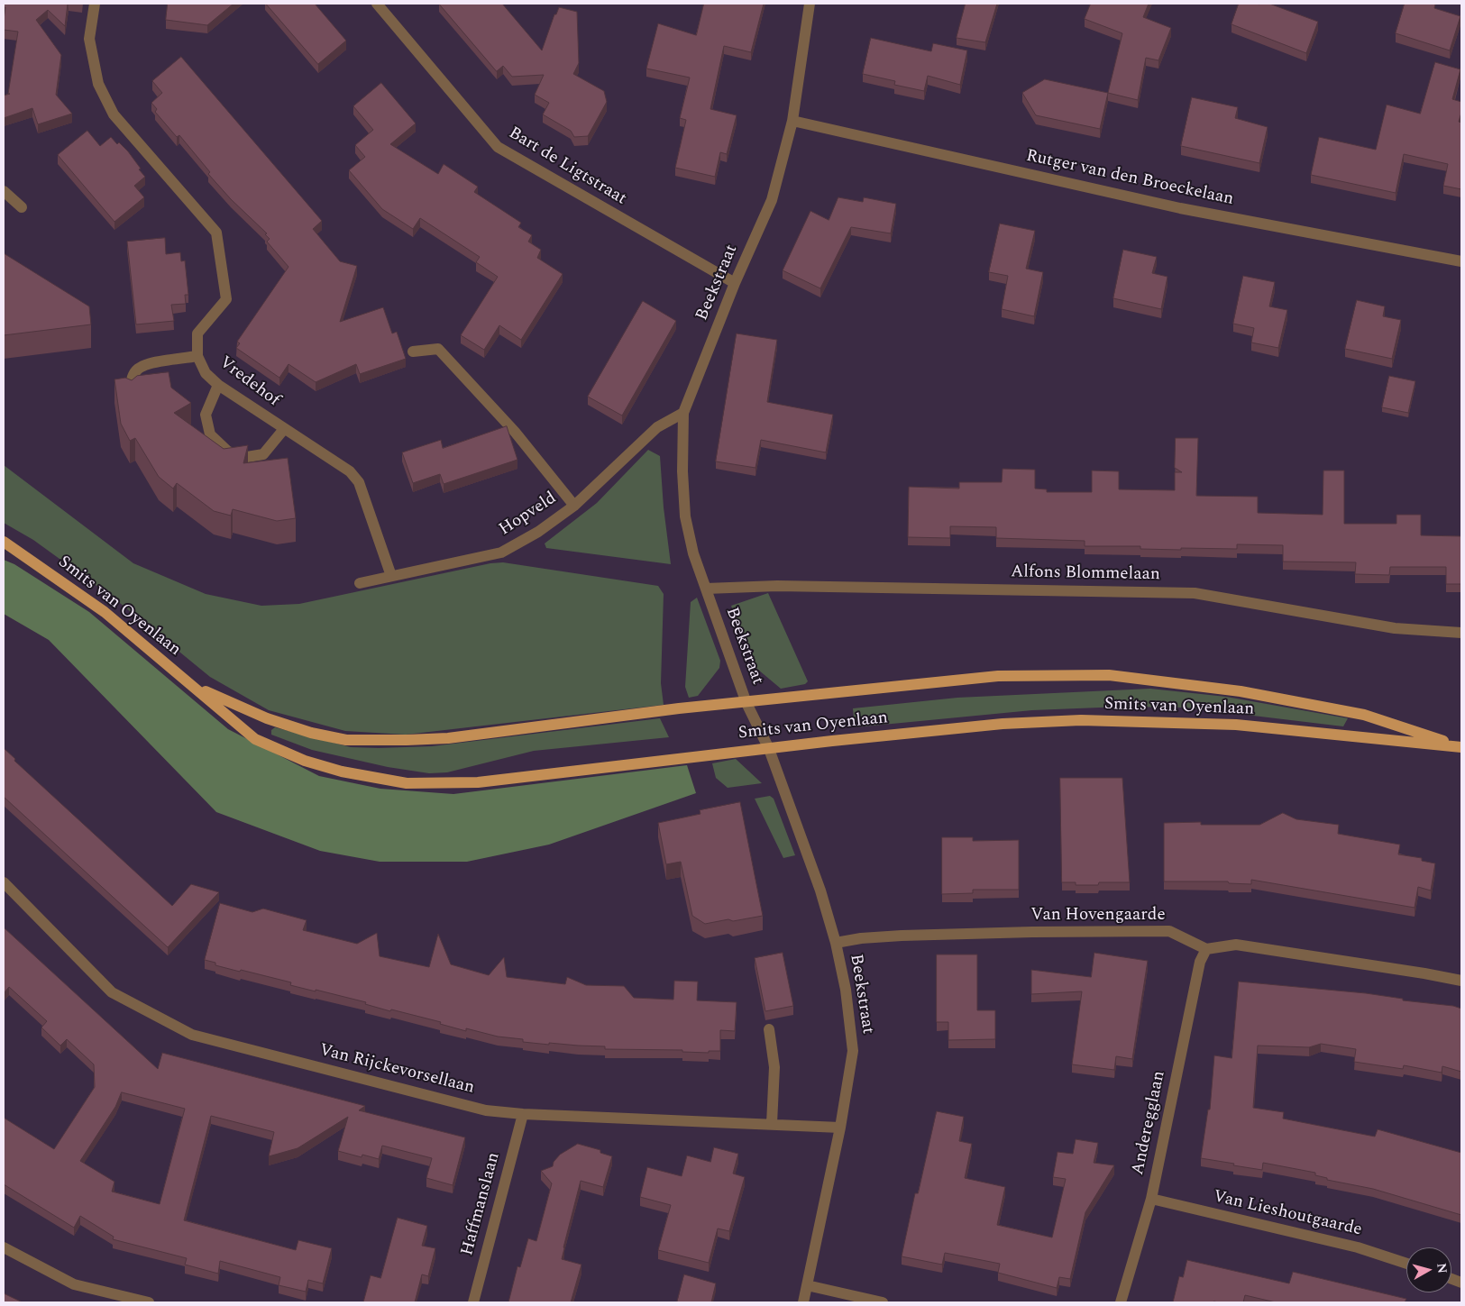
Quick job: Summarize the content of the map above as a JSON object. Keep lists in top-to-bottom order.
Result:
{
  "streets": {
    "main road": ["Smits van Oyenlaan"],
    "street": [
      "Bart de Ligtstraat",
      "Rutger van den Broeckelaan",
      "Beekstraat",
      "Vredehof",
      "Hopveld",
      "Alfons Blommelaan",
      "Van Hovengaarde",
      "Van Rijckevorsellaan",
      "Anderegglaan",
      "Haffmanslaan",
      "Van Lieshoutgaarde"
    ]
  },
  "crossings": [
    ["Bart de Ligtstraat", "Beekstraat"],
    ["Rutger van den Broeckelaan", "Beekstraat"],
    ["Beekstraat", "Hopveld"],
    ["Beekstraat", "Alfons Blommelaan"],
    ["Beekstraat", "Smits van Oyenlaan"],
    ["Beekstraat", "Van Hovengaarde"],
    ["Beekstraat", "Van Rijckevorsellaan"],
    ["Vredehof", "Hopveld"],
    ["Van Hovengaarde", "Anderegglaan"],
    ["Van Rijckevorsellaan", "Haffmanslaan"],
    ["Anderegglaan", "Van Lieshoutgaarde"]
  ],
  "north": "right"
}
